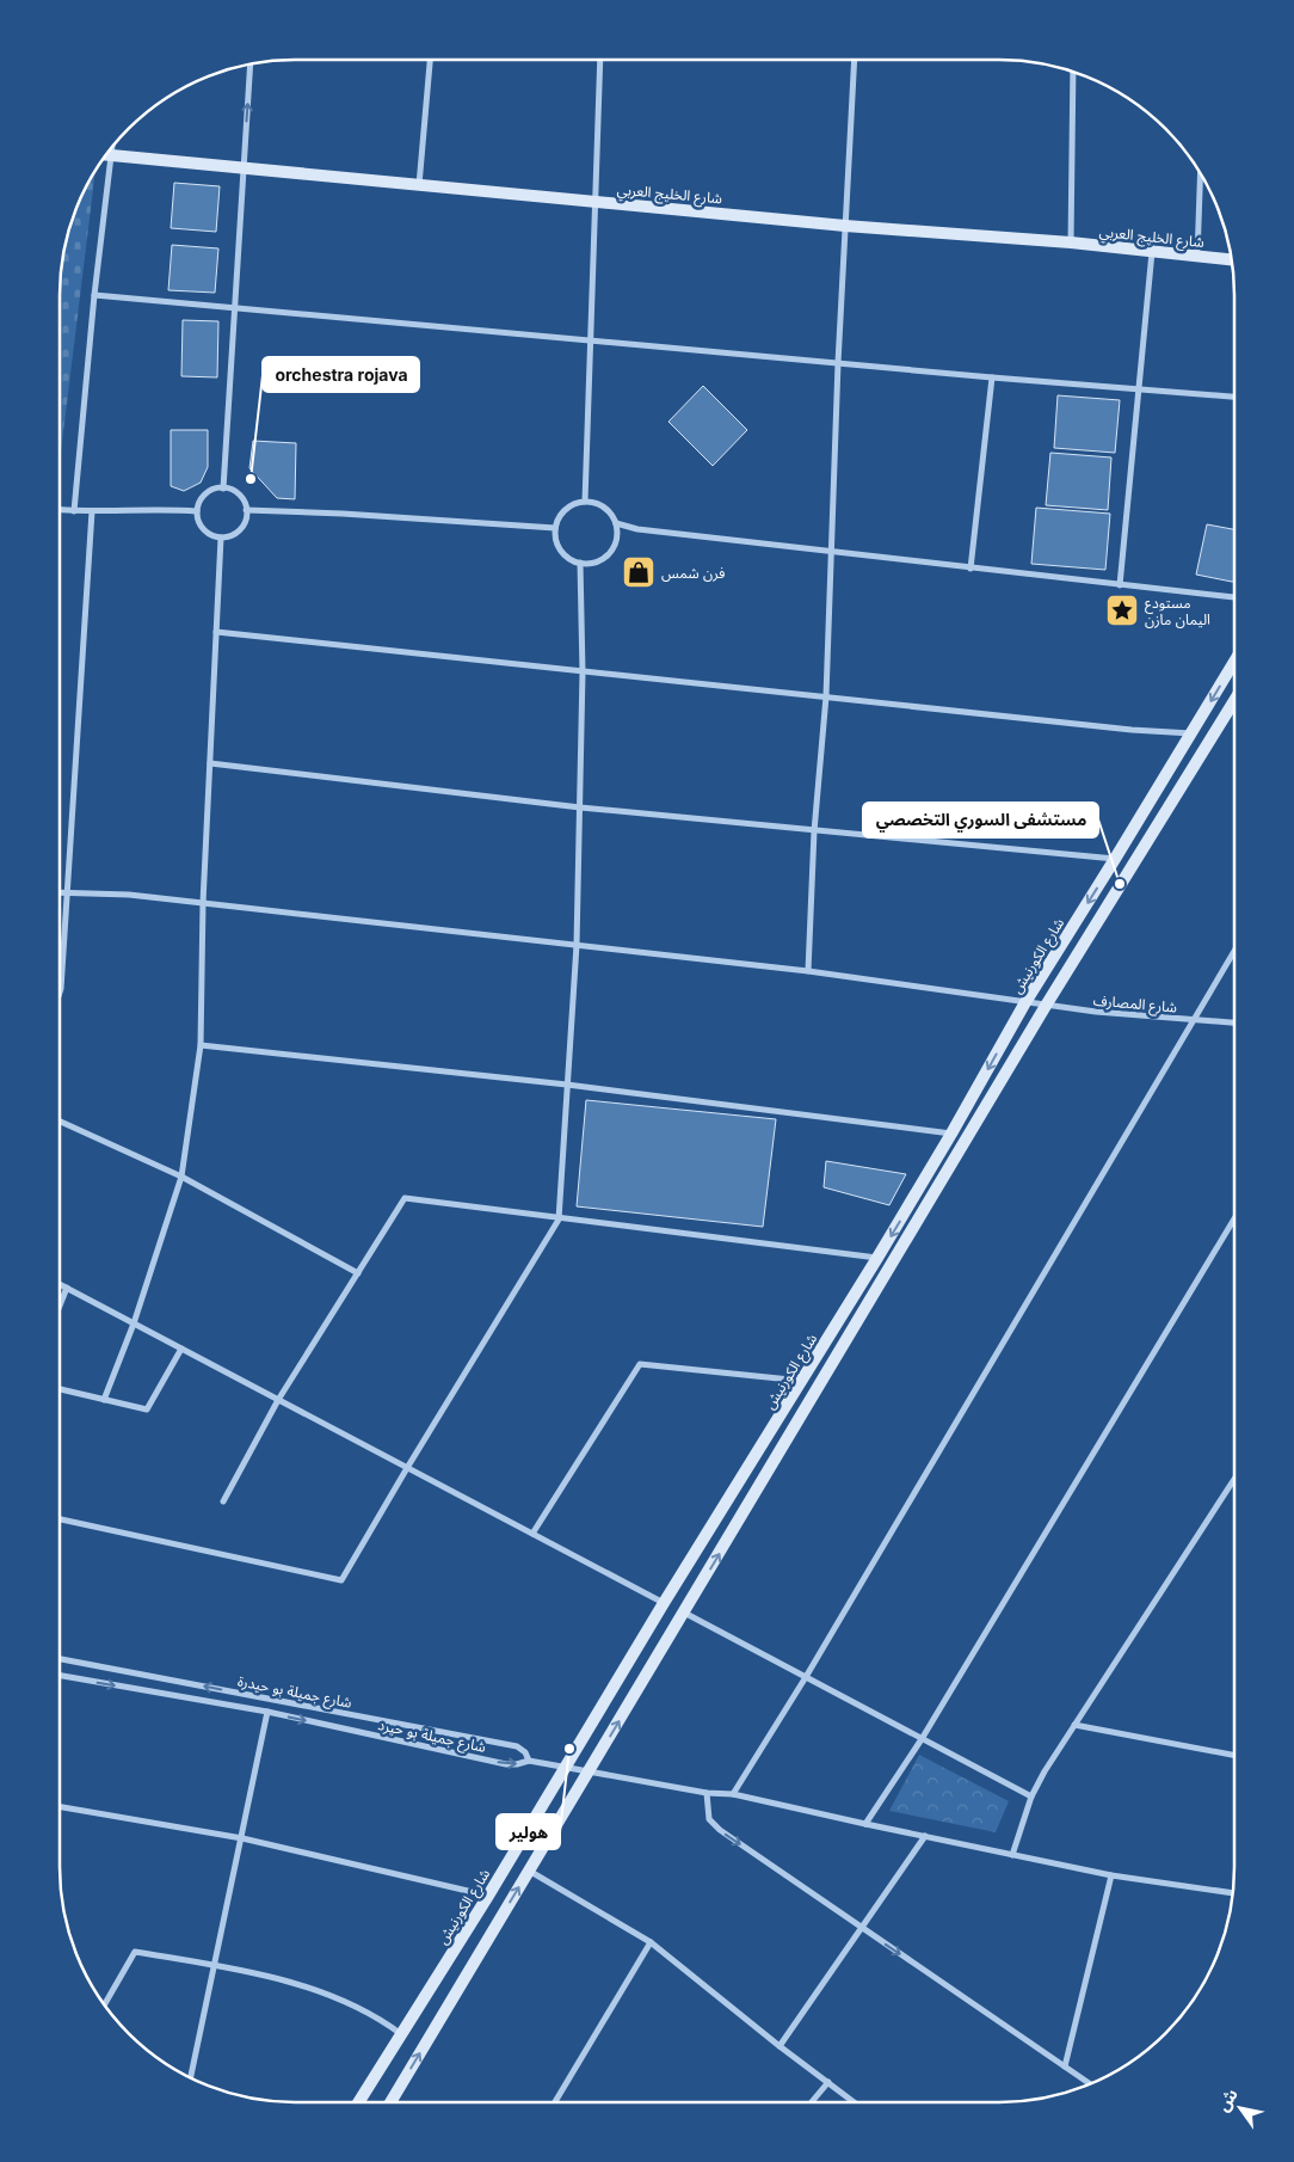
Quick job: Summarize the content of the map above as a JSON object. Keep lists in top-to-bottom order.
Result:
{
  "streets": {
    "street": [
      "شارع الخليج العربي",
      "شارع الكورنيش",
      "شارع المصارف",
      "شارع جميلة بو حيدرة",
      "شارع جميلة بو حيرد"
    ]
  },
  "crossings": [
    ["شارع الكورنيش", "شارع المصارف"],
    ["شارع جميلة بو حيدرة", "شارع جميلة بو حيرد"]
  ],
  "one_way": ["شارع جميلة بو حيدرة", "شارع جميلة بو حيرد"],
  "places": {
    "other": ["orchestra rojava", "مستشفى السوري التخصصي", "هولير"],
    "shop": ["فرن شمس"],
    "place": ["مستودع اليمان مازن"]
  },
  "north": "top left"
}
